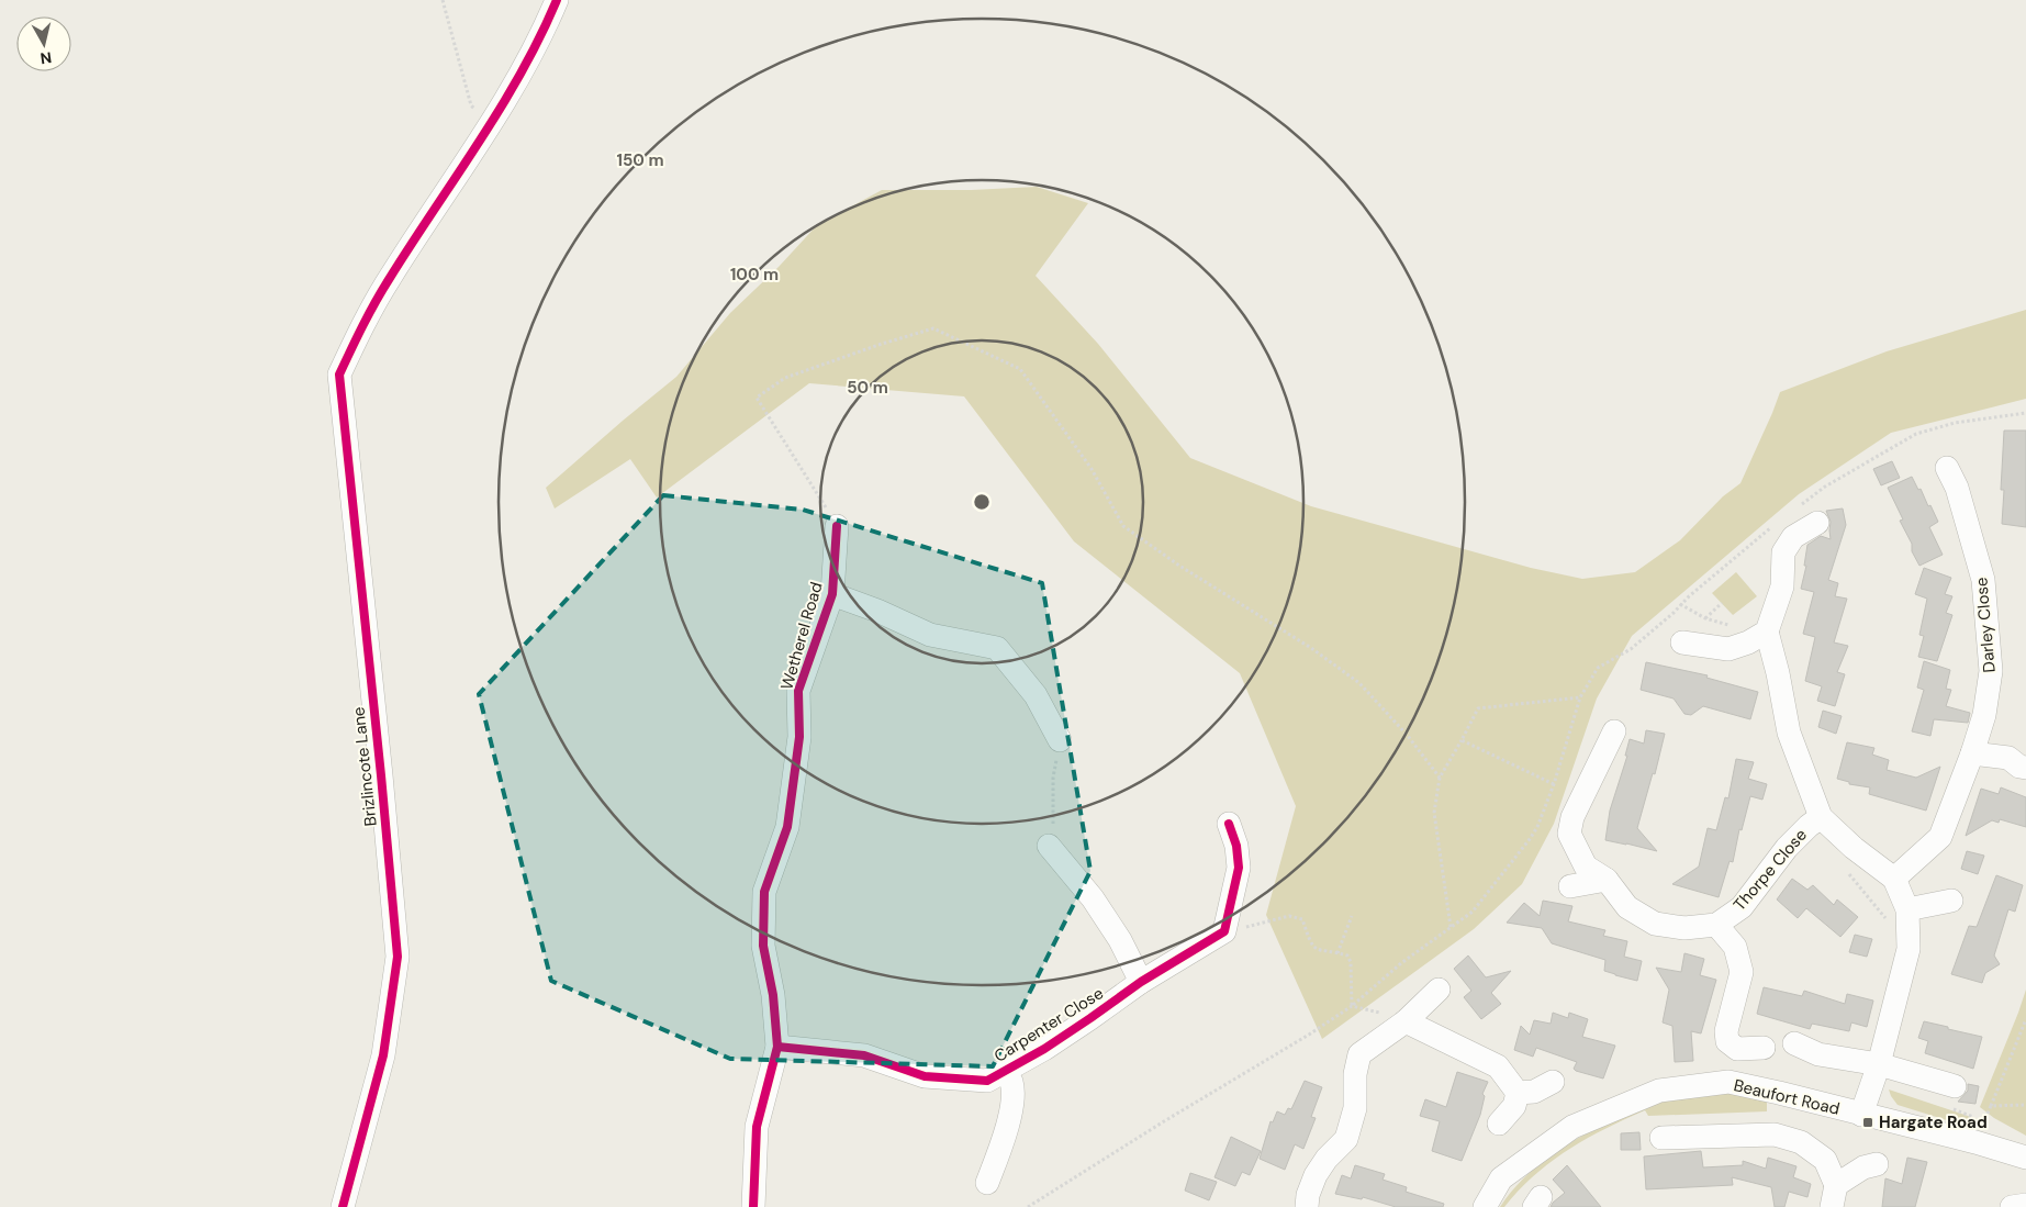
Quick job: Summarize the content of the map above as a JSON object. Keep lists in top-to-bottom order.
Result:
{
  "streets": {
    "street": [
      "Darley Close",
      "Wetherel Road",
      "Brizlincote Lane",
      "Thorpe Close",
      "Carpenter Close",
      "Beaufort Road"
    ]
  },
  "crossings": [
    ["Wetherel Road", "Carpenter Close"]
  ],
  "places": {
    "transit": ["Hargate Road"]
  },
  "north": "bottom",
  "rings": ["150 m", "100 m", "50 m"]
}
